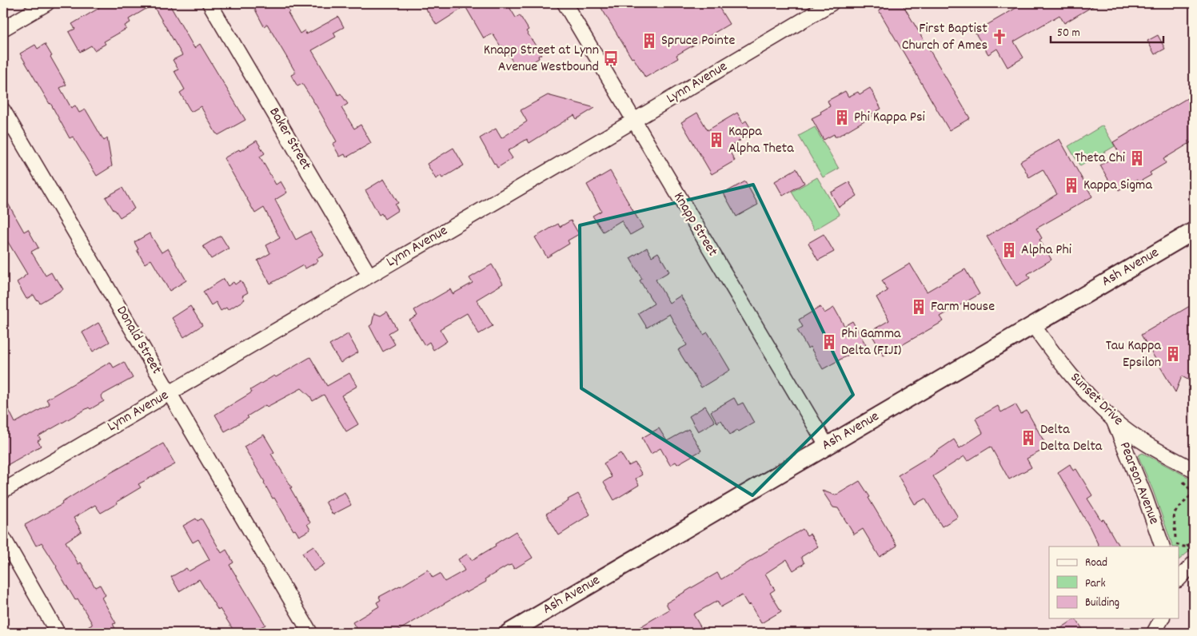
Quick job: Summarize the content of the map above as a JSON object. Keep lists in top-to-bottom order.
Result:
{
  "streets": {
    "street": [
      "Lynn Avenue",
      "Baker Street",
      "Knapp Street",
      "Ash Avenue",
      "Donald Street",
      "Sunset Drive",
      "Pearson Avenue"
    ]
  },
  "crossings": [
    ["Lynn Avenue", "Baker Street"],
    ["Lynn Avenue", "Knapp Street"],
    ["Lynn Avenue", "Donald Street"],
    ["Knapp Street", "Ash Avenue"],
    ["Ash Avenue", "Sunset Drive"],
    ["Sunset Drive", "Pearson Avenue"]
  ],
  "places": {
    "church": ["First Baptist Church of Ames"],
    "building": [
      "Spruce Pointe",
      "Phi Kappa Psi",
      "Kappa Alpha Theta",
      "Theta Chi",
      "Kappa Sigma",
      "Alpha Phi",
      "Farm House",
      "Phi Gamma Delta (FIJI)",
      "Tau Kappa Epsilon",
      "Delta Delta Delta"
    ],
    "bus stop": ["Knapp Street at Lynn Avenue Westbound"]
  },
  "legend": ["Road", "Park", "Building"],
  "scale_bar": "50 m"
}
